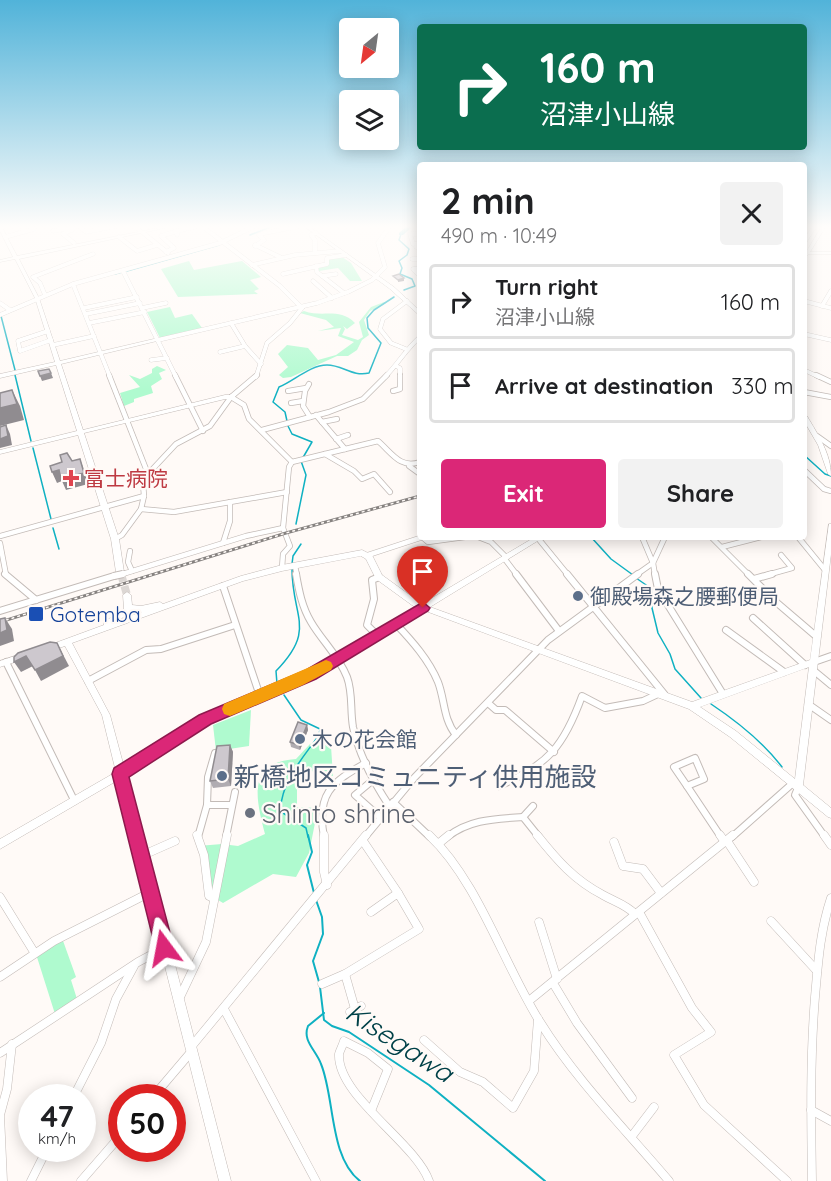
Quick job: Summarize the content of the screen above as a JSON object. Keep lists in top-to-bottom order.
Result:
{
  "water": ["Kisegawa"],
  "places": {
    "health": ["富士病院"],
    "other": [
      "御殿場森之腰郵便局",
      "木の花会館",
      "新橋地区コミュニティ供用施設",
      "Shinto shrine"
    ],
    "transit": ["Gotemba"]
  },
  "north": "bottom left",
  "page": {
    "turn": ["160 m", "沼津小山線"],
    "heading": ["2 min", "490 m · 10:49"],
    "list": [
      {
        "name": "Turn right",
        "note": "沼津小山線",
        "value": "160 m"
      },
      {
        "name": "Arrive at destination",
        "value": "330 m"
      }
    ],
    "buttons": ["Exit", "Share"],
    "speed": "47 km/h",
    "limit": "50"
  }
}
